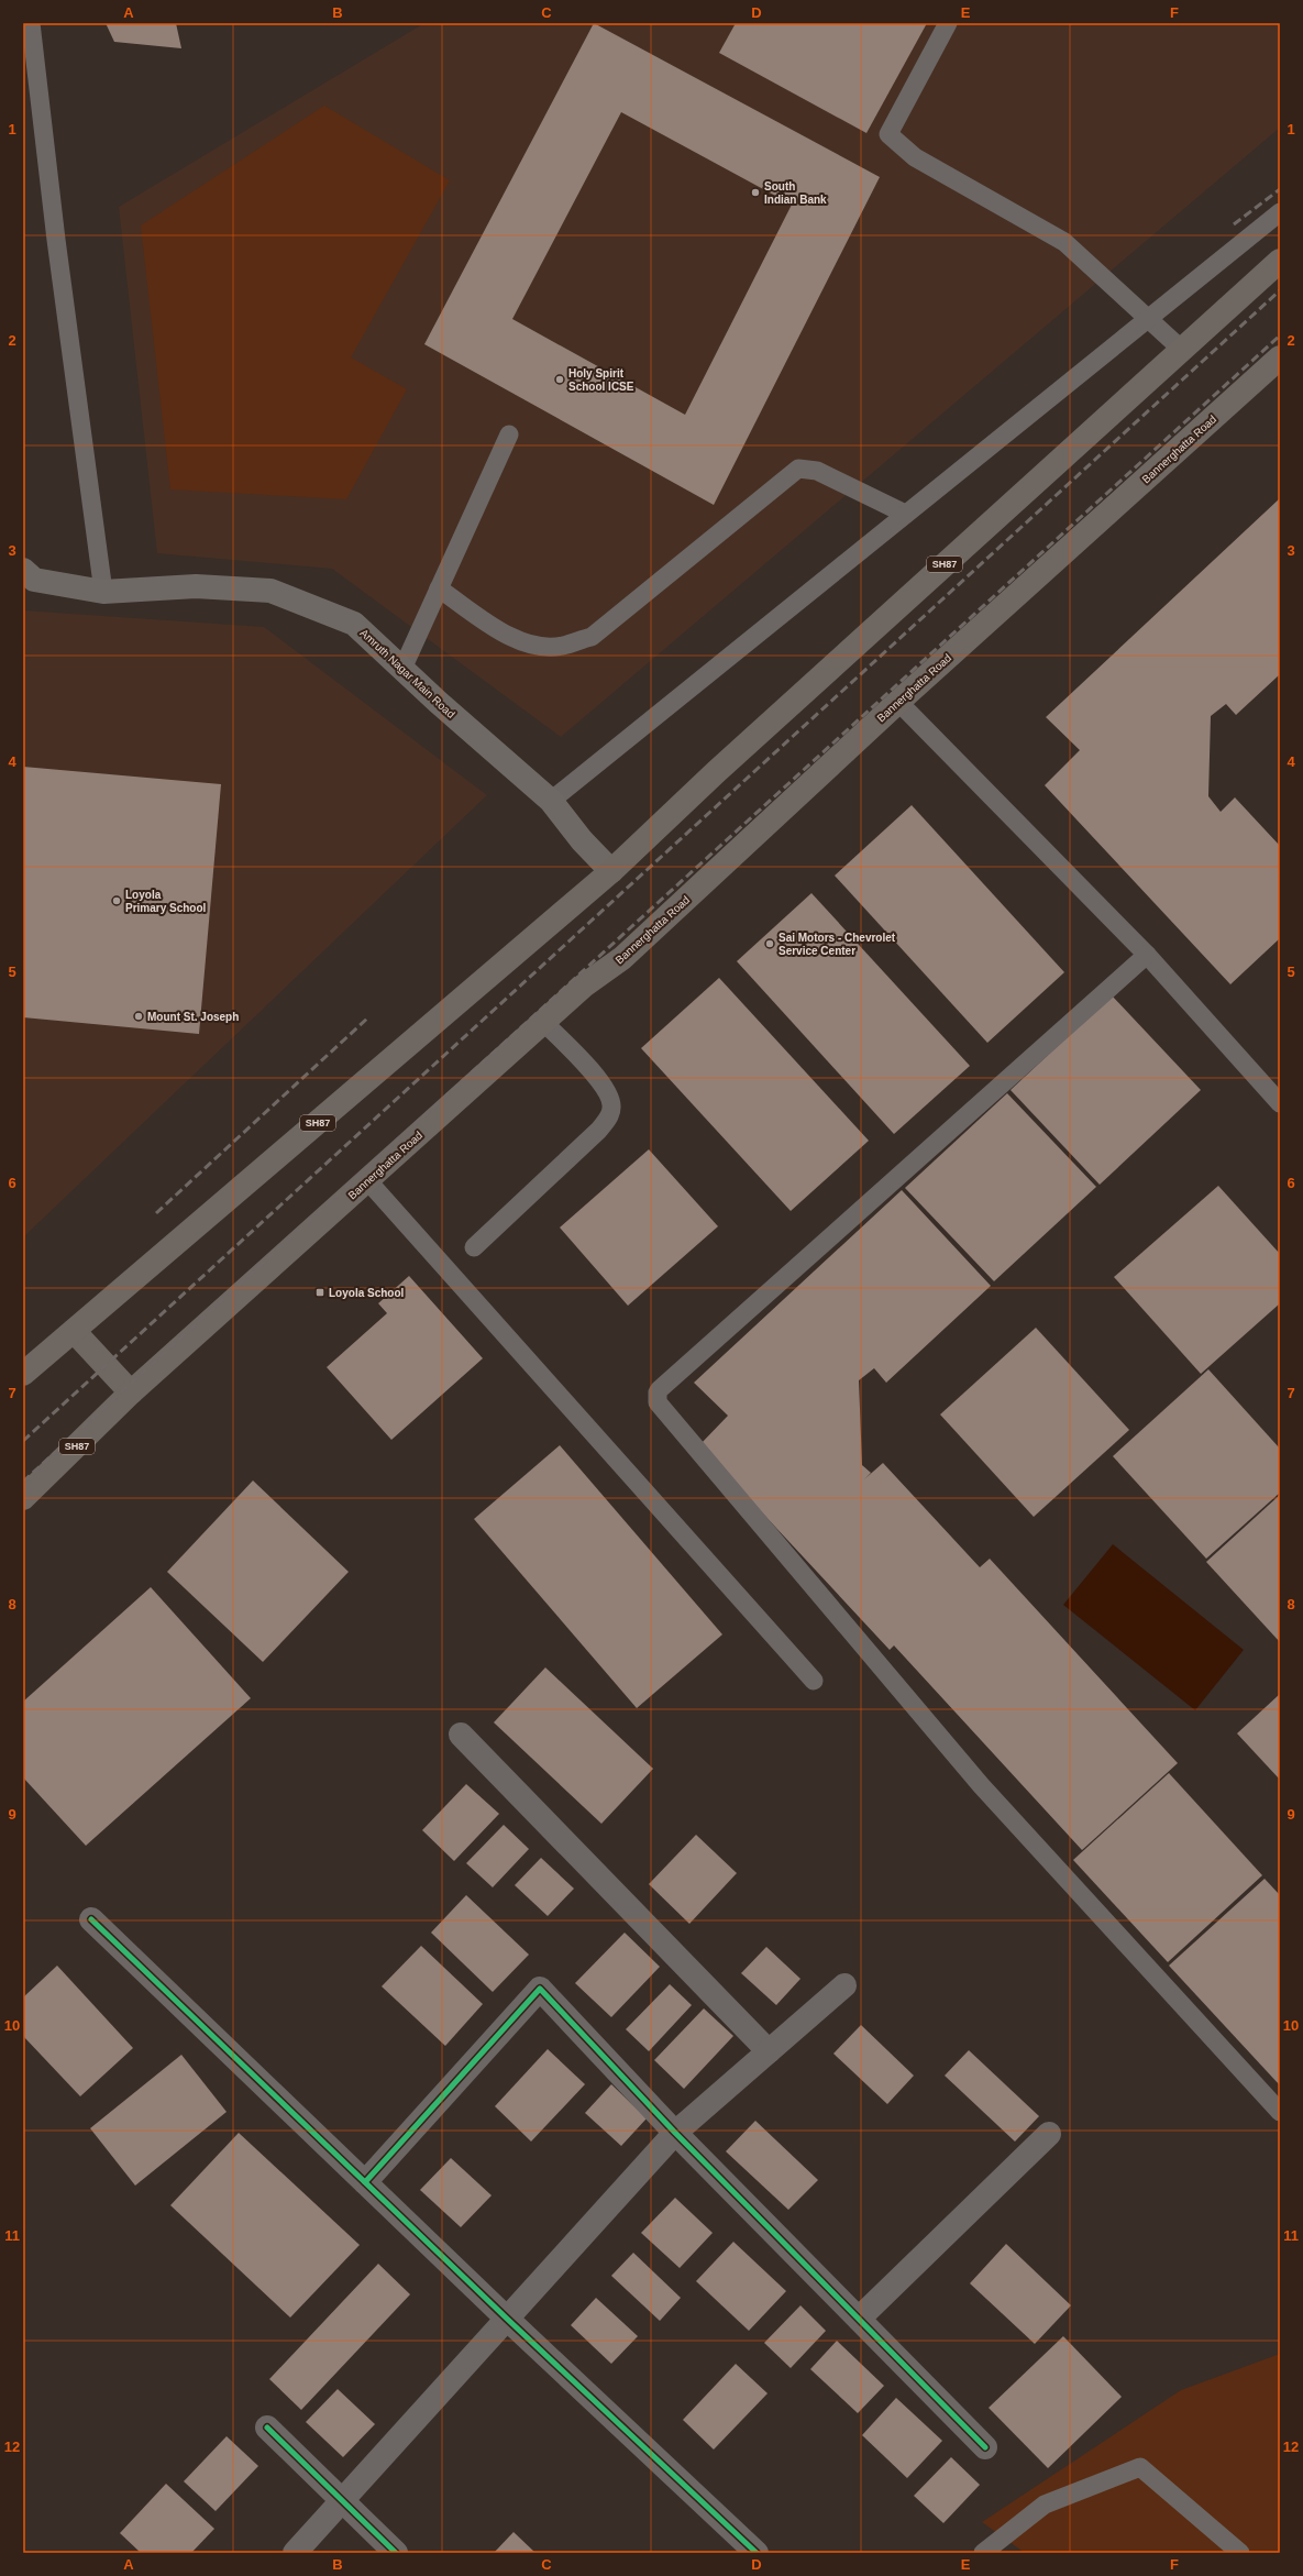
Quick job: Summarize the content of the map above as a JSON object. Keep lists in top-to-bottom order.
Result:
{
  "streets": {
    "main road": ["Bannerghatta Road", "SH87", "Amruth Nagar Main Road"]
  },
  "crossings": [
    ["SH87", "Amruth Nagar Main Road"]
  ],
  "places": {
    "other": [
      "South Indian Bank",
      "Holy Spirit School ICSE",
      "Loyola Primary School",
      "Sai Motors - Chevrolet Service Center",
      "Mount St. Joseph"
    ],
    "transit": ["Loyola School"]
  },
  "grid": {
    "columns": [
      "A",
      "B",
      "C",
      "D",
      "E",
      "F"
    ],
    "rows": [
      "1",
      "2",
      "3",
      "4",
      "5",
      "6",
      "7",
      "8",
      "9",
      "10",
      "11",
      "12"
    ]
  }
}
